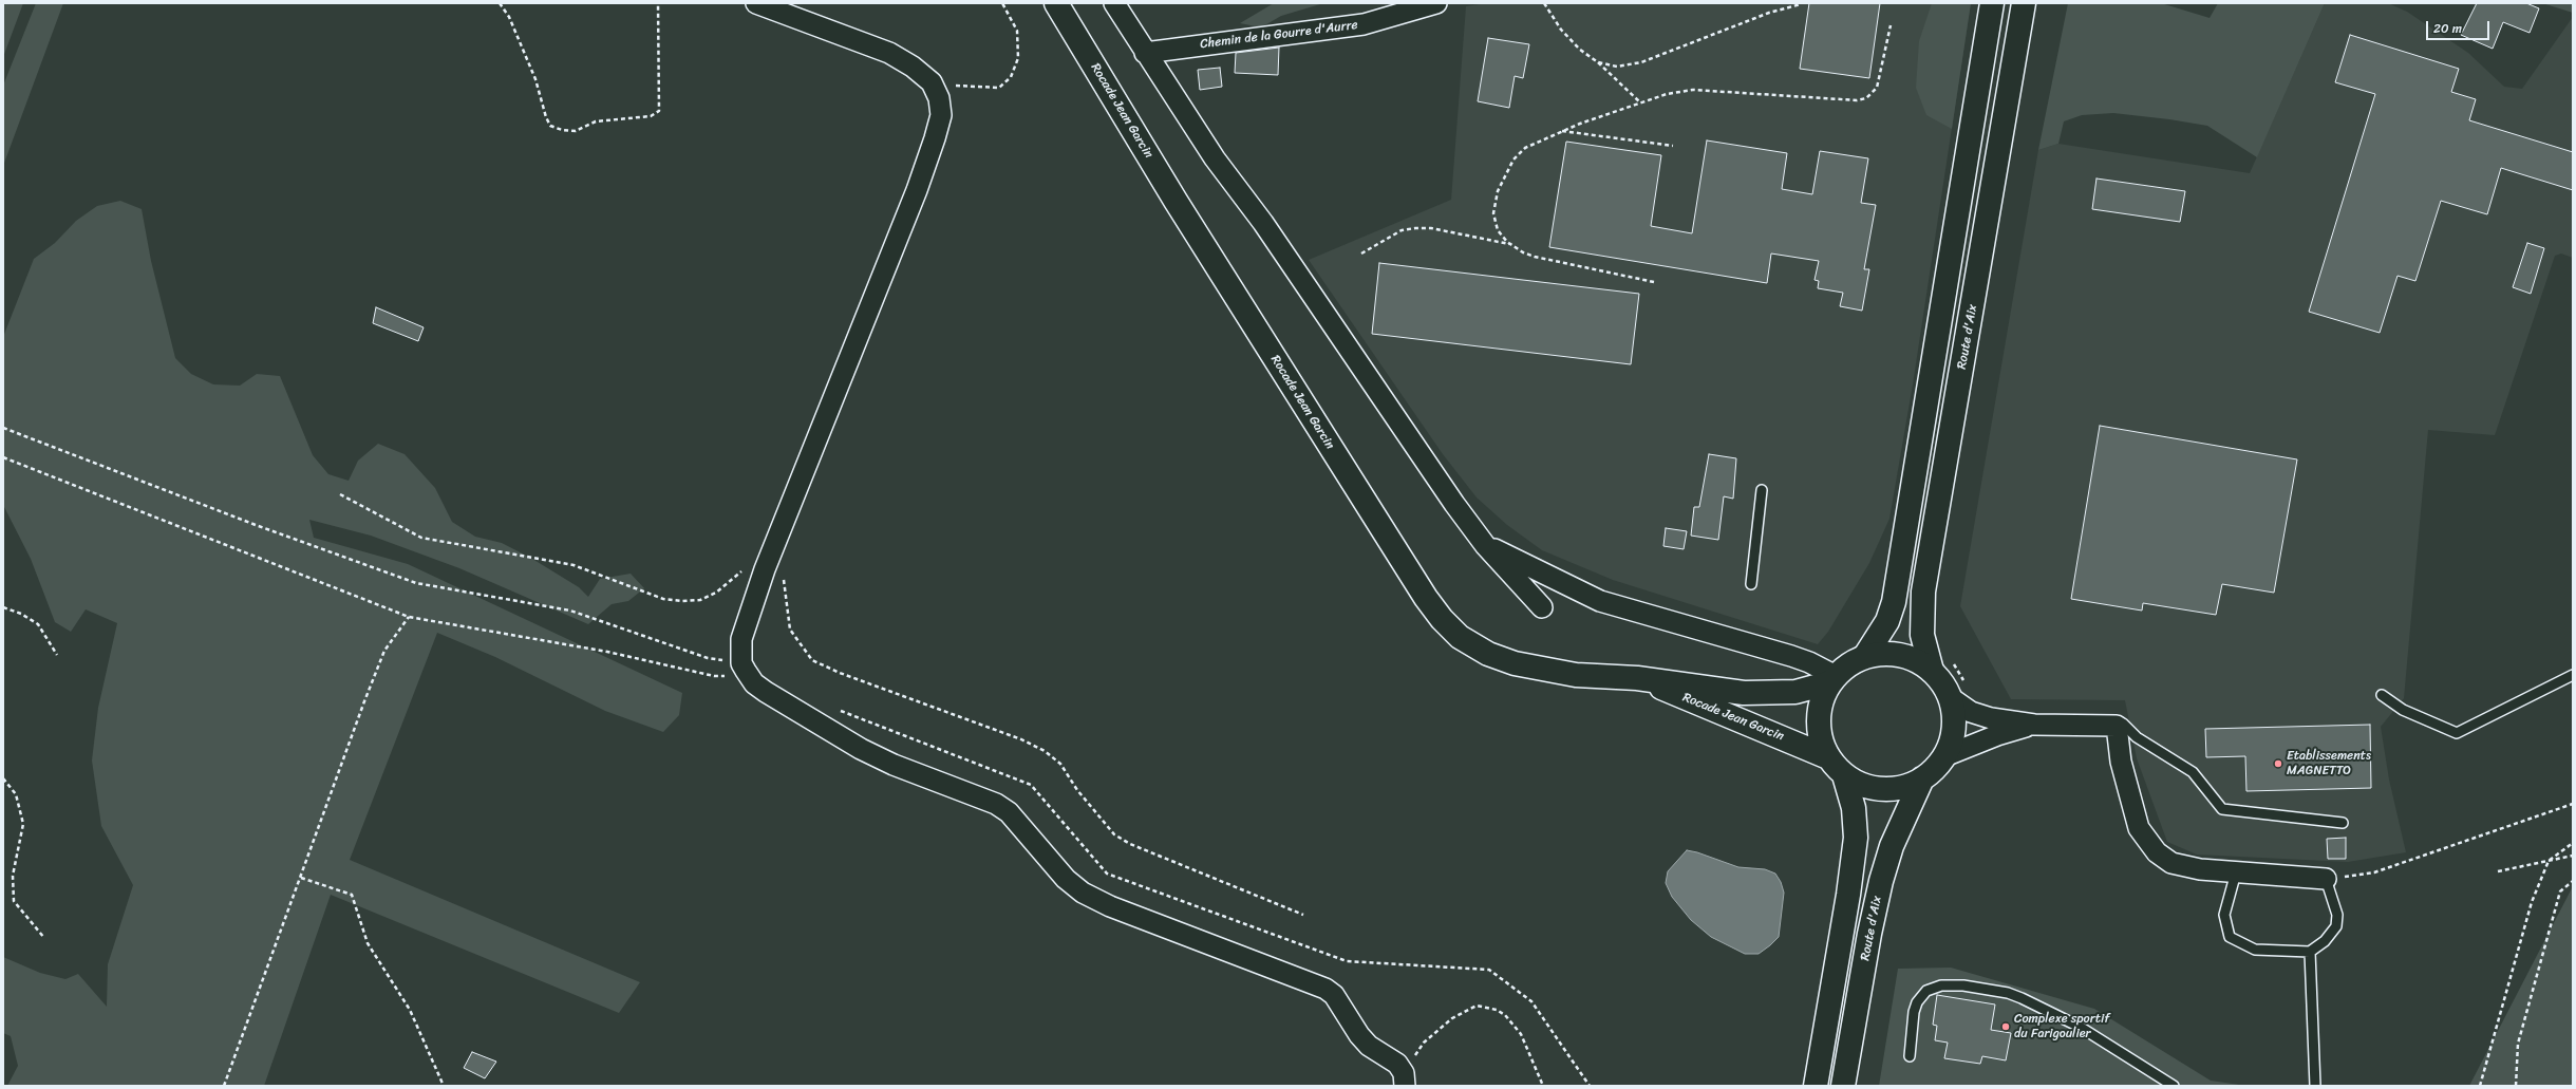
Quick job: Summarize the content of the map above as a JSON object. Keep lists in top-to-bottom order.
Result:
{
  "streets": {
    "main road": ["Rocade Jean Garcin", "Route d'Aix"],
    "street": ["Chemin de la Gourre d'Aurre"]
  },
  "crossings": [
    ["Rocade Jean Garcin", "Route d'Aix"]
  ],
  "places": ["Etablissements MAGNETTO", "Complexe sportif du Farigoulier"],
  "scale_bar": "20 m"
}
